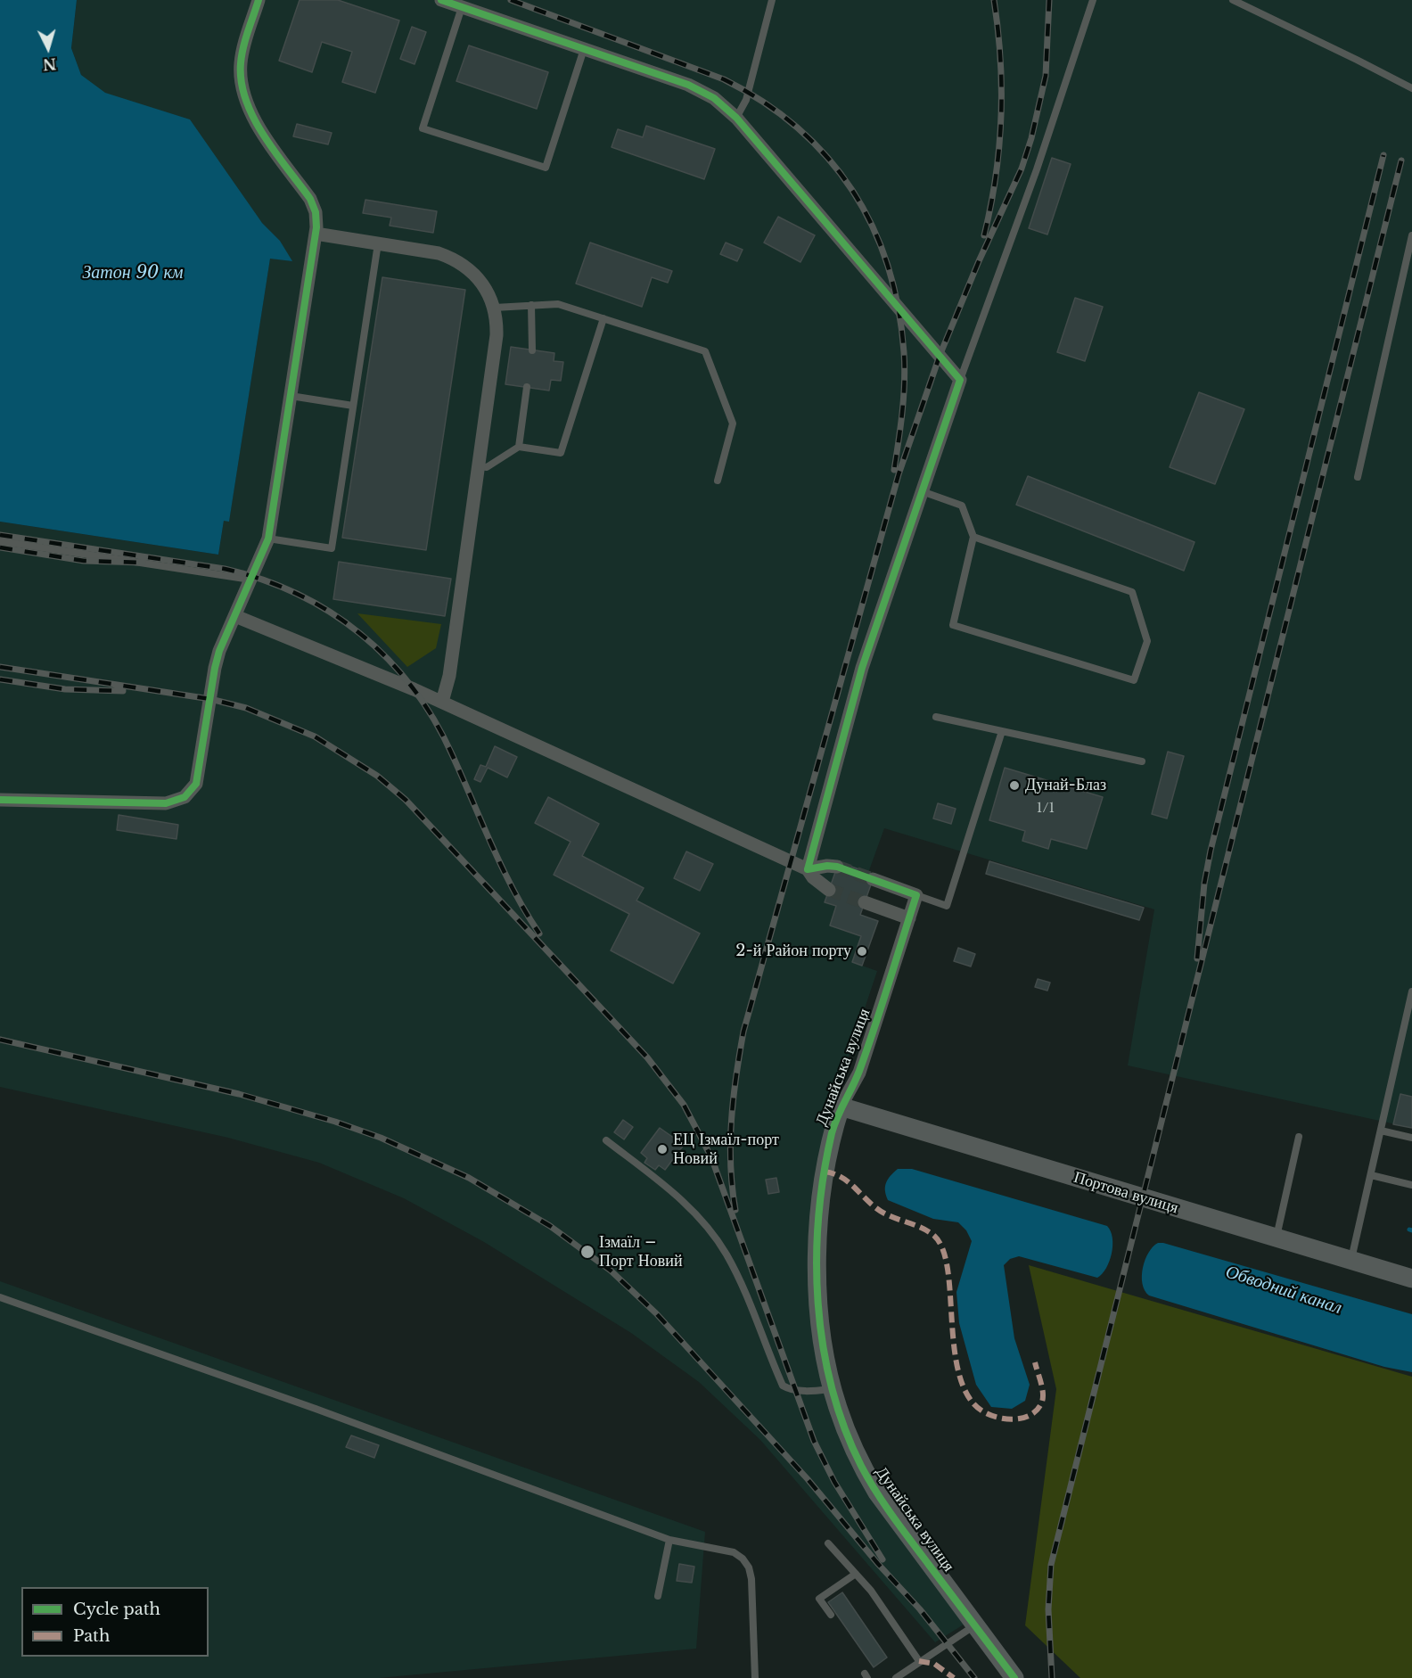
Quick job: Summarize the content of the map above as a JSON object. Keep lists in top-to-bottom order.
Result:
{
  "streets": {
    "street": ["Дунайська вулиця", "Портова вулиця"]
  },
  "crossings": [
    ["Дунайська вулиця", "Портова вулиця"]
  ],
  "water": ["Затон 90 км", "Обводний канал"],
  "places": [
    "Дунай-Блаз",
    "2-й Район порту",
    "ЕЦ Ізмаїл-порт Новий",
    "Ізмаїл – Порт Новий"
  ],
  "house_numbers": ["1/1"],
  "legend": ["Cycle path", "Path"],
  "north": "bottom"
}
